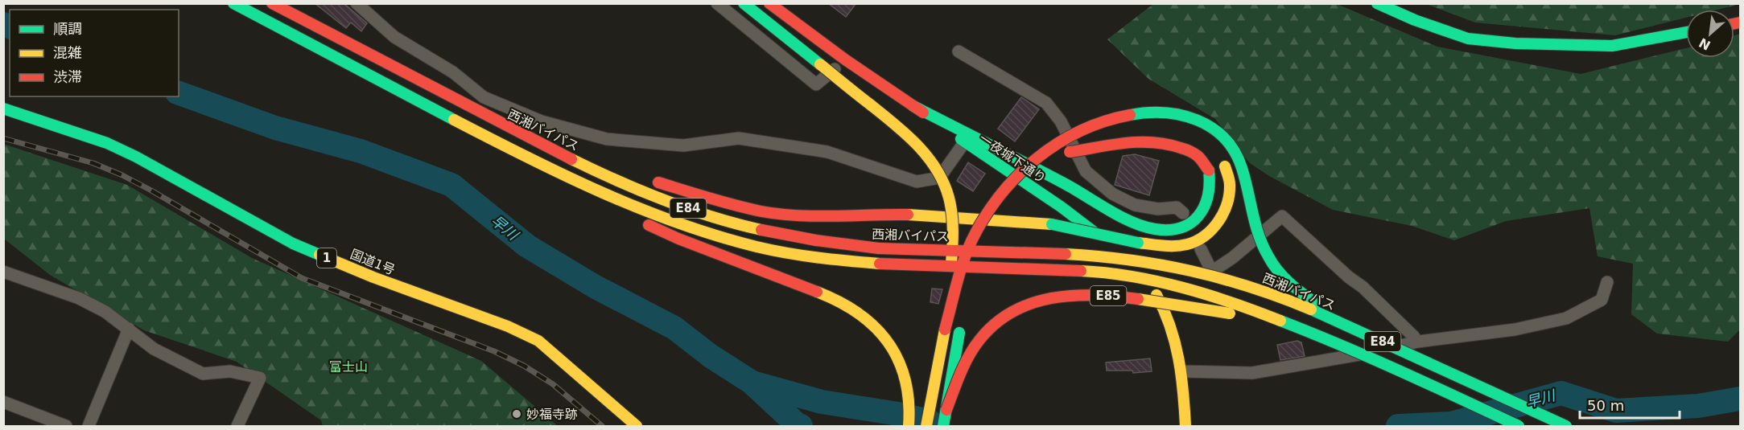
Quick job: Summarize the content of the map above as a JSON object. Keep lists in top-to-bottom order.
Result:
{
  "streets": {
    "main road": [
      "西湘バイパス",
      "一夜城下通り",
      "E84",
      "1",
      "国道1号",
      "E85"
    ]
  },
  "crossings": [
    ["E84", "E85"]
  ],
  "water": ["早川"],
  "parks": ["富士山"],
  "places": ["妙福寺跡"],
  "legend": ["順調", "混雑", "渋滞"],
  "scale_bar": "50 m",
  "north": "bottom left"
}
